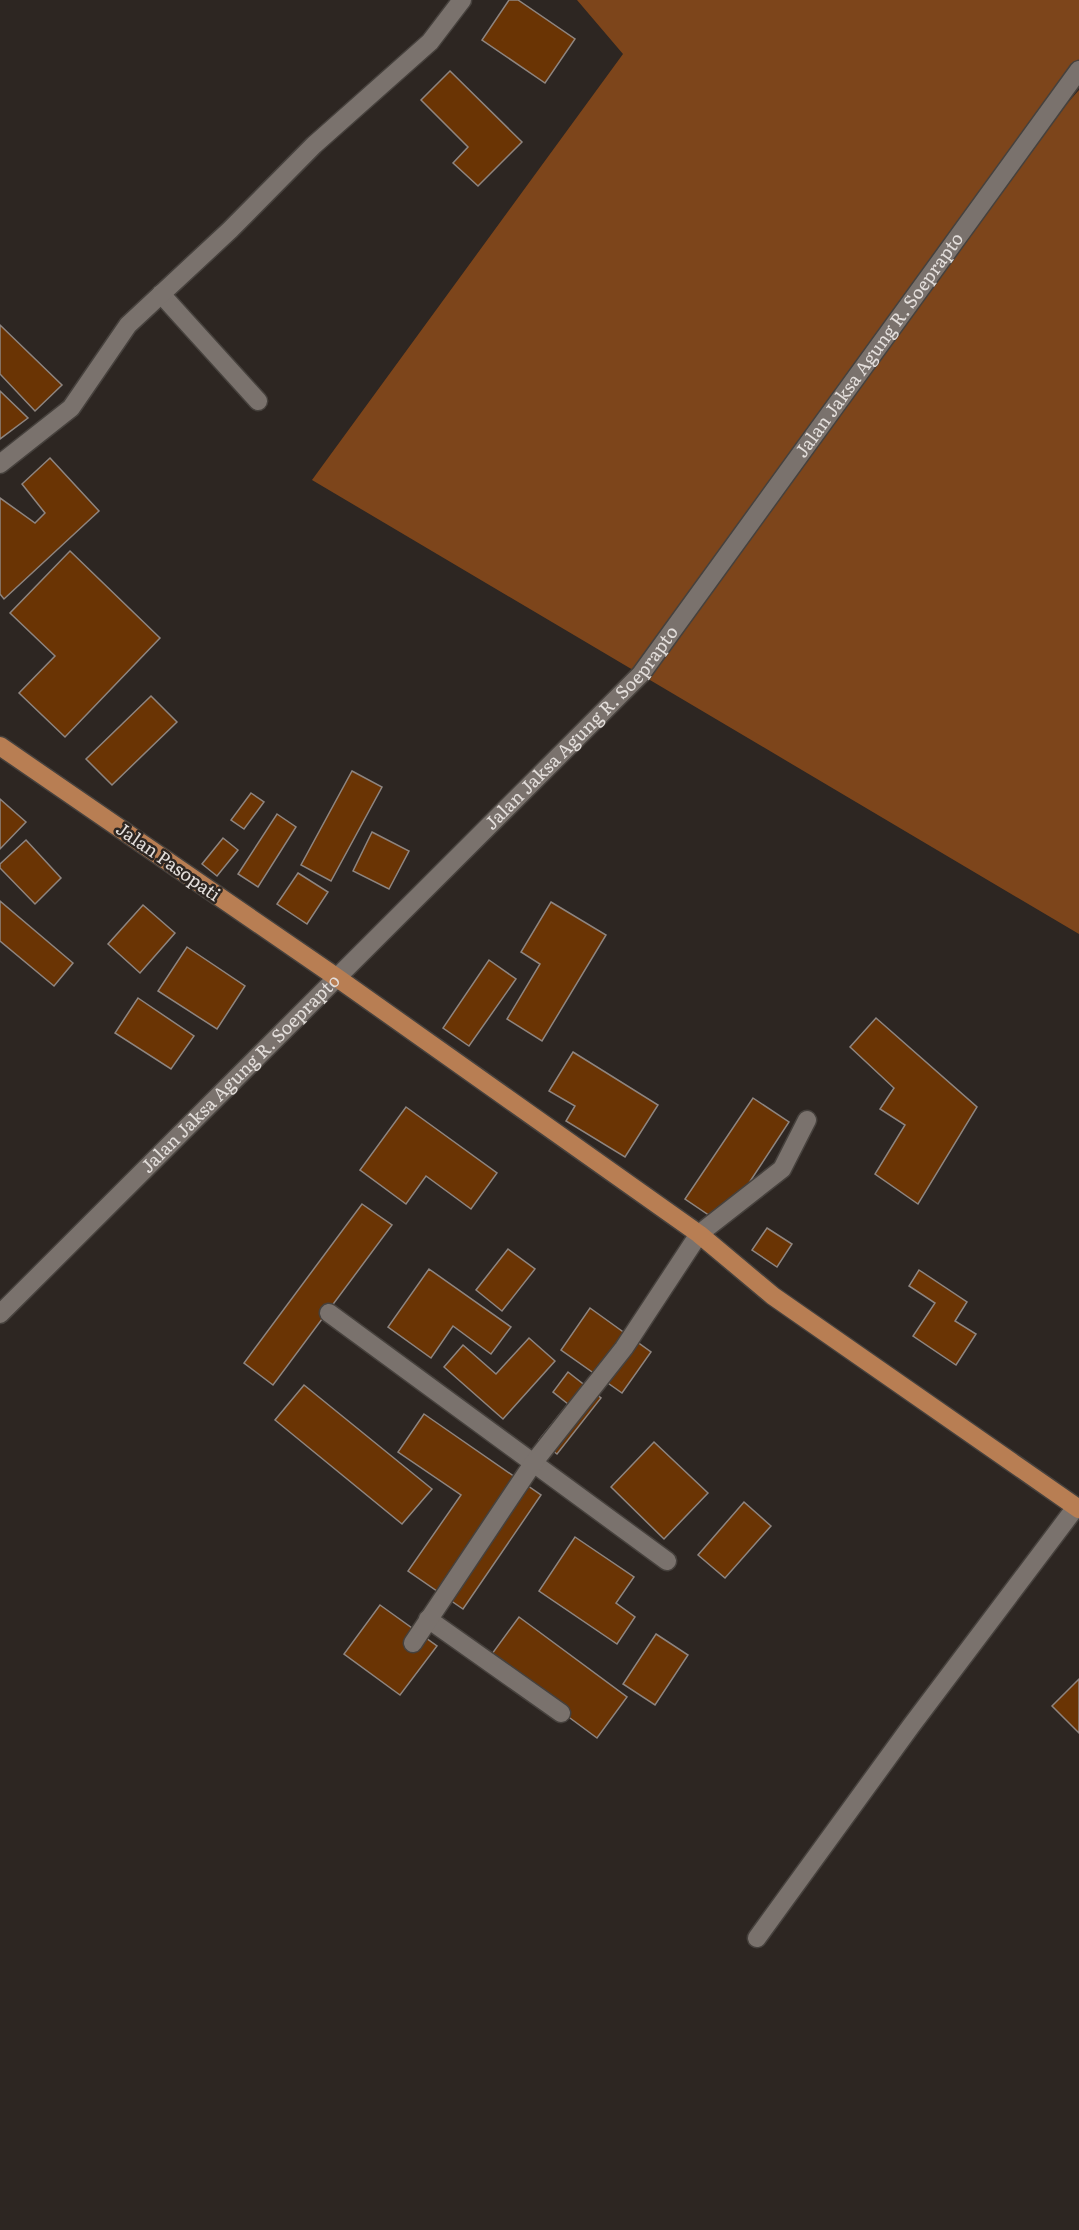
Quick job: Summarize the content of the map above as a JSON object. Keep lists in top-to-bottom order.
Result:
{
  "streets": {
    "main road": ["Jalan Pasopati"],
    "street": ["Jalan Jaksa Agung R. Soeprapto"]
  },
  "crossings": [
    ["Jalan Jaksa Agung R. Soeprapto", "Jalan Pasopati"]
  ]
}
